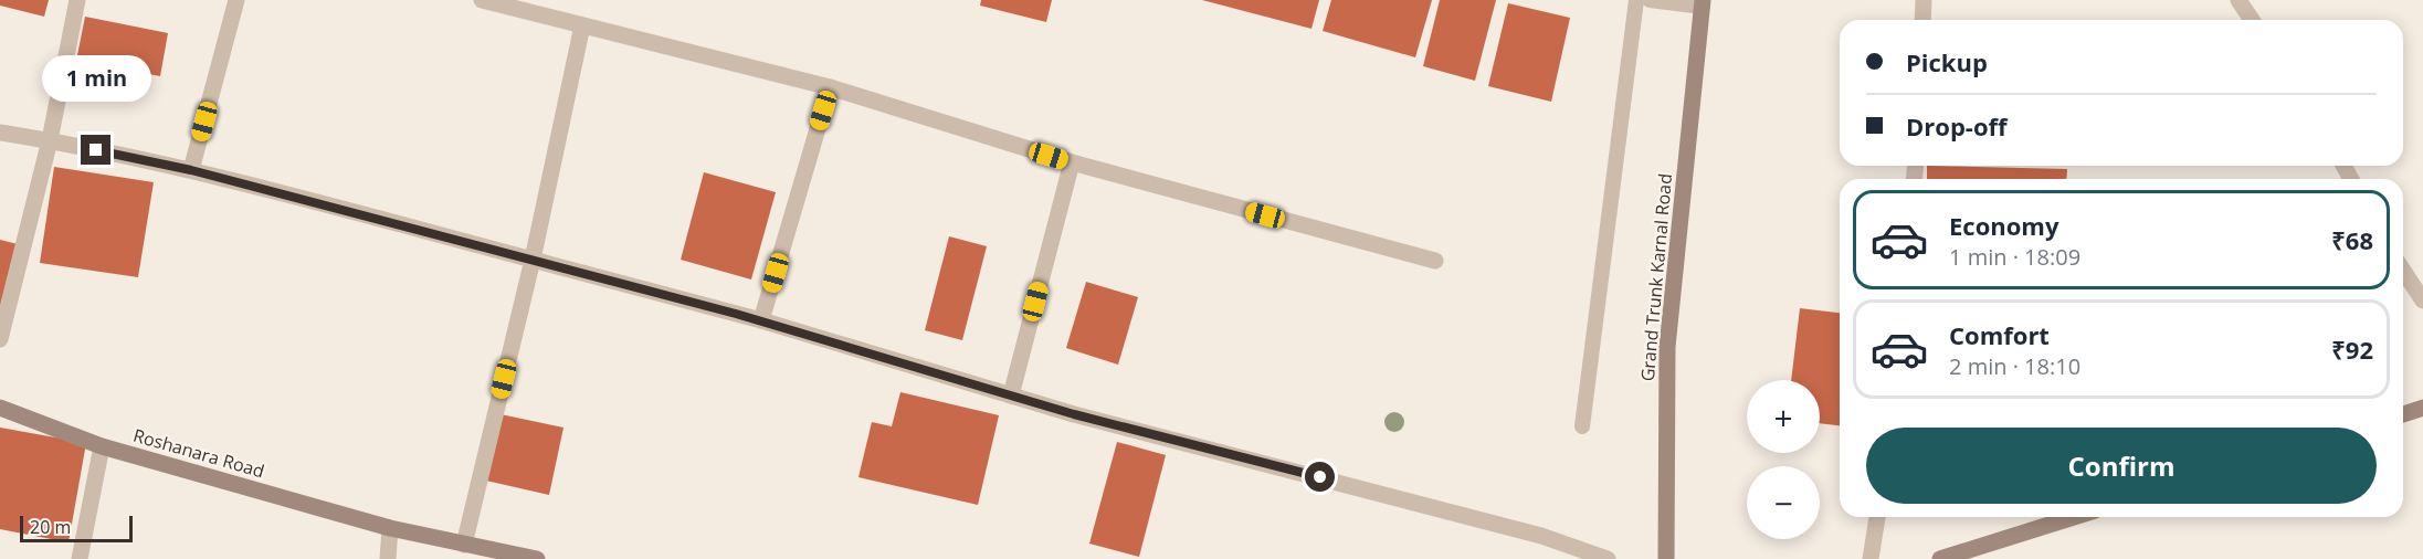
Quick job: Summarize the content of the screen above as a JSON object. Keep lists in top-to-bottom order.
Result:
{
  "streets": {
    "street": ["Grand Trunk Karnal Road", "Roshanara Road"]
  },
  "scale_bar": "20 m",
  "page": {
    "banner": ["Pickup", "Drop-off"],
    "bubble": "1 min",
    "list": [
      {
        "name": "Economy",
        "note": "1 min · 18:09",
        "value": "₹68"
      },
      {
        "name": "Comfort",
        "note": "2 min · 18:10",
        "value": "₹92"
      }
    ],
    "map_buttons": ["+", "−"],
    "buttons": "Confirm",
    "scale": "20 m"
  }
}
